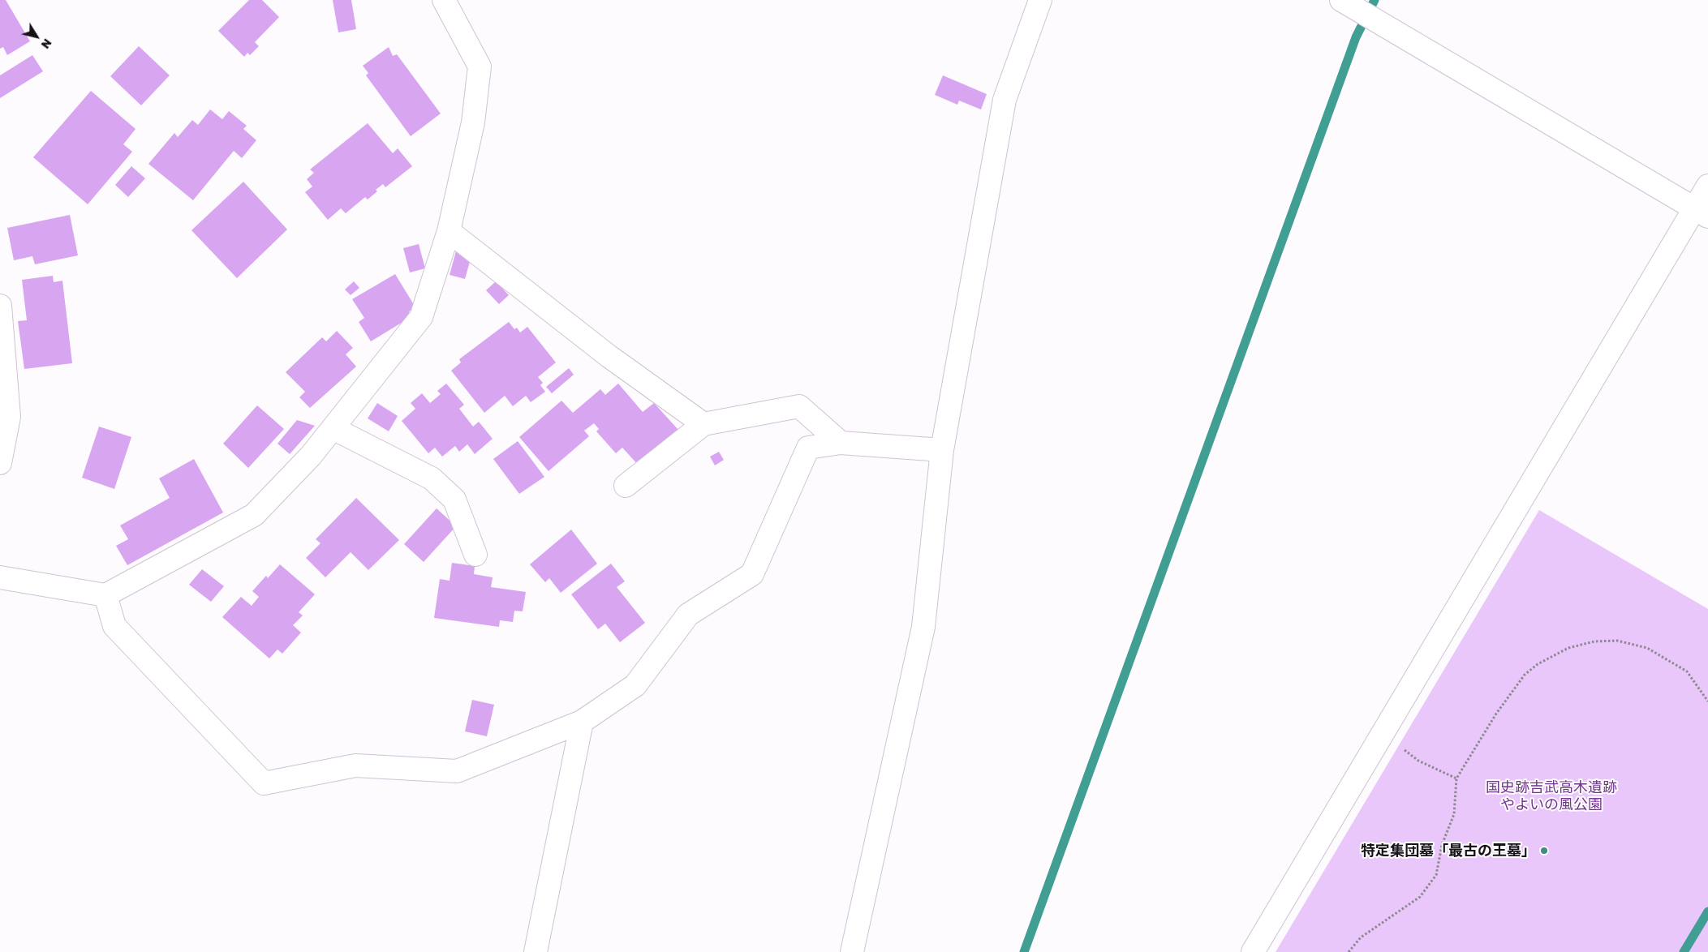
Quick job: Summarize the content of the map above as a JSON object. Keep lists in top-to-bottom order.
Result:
{
  "parks": ["国史跡吉武高木遺跡 やよいの風公園"],
  "places": ["特定集団墓「最古の王墓」"],
  "north": "bottom right"
}
